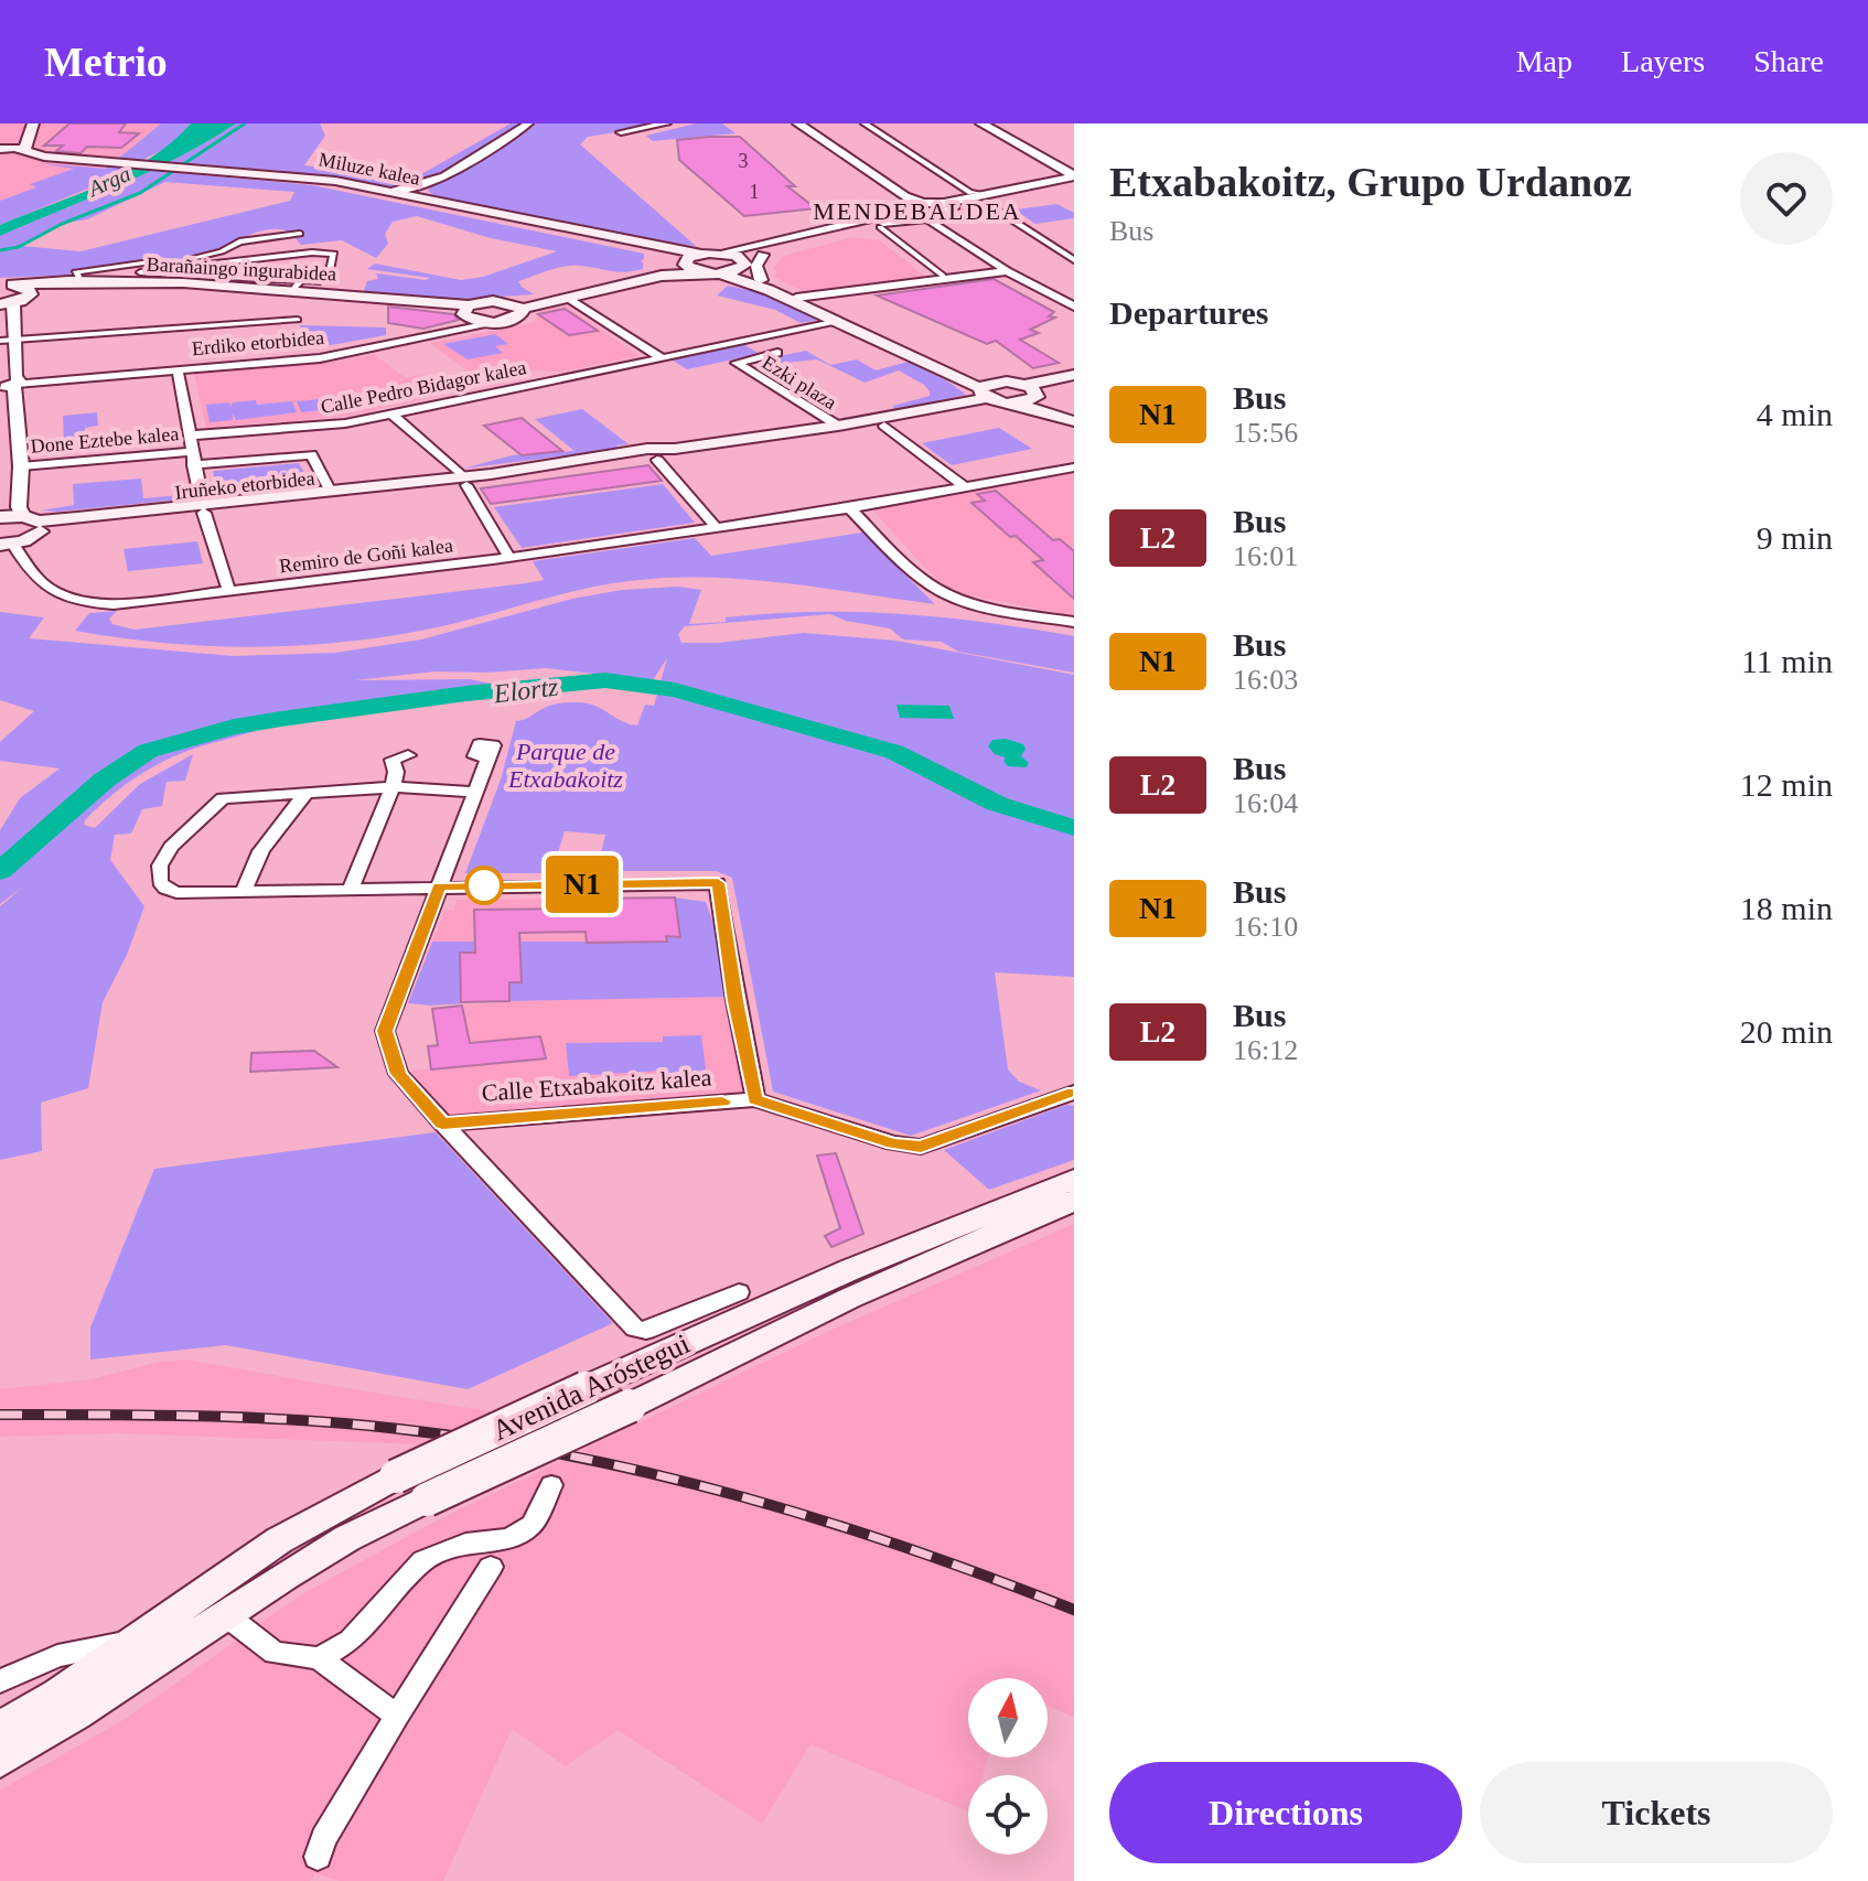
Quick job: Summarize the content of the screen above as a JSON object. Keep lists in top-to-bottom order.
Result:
{
  "streets": {
    "main road": [
      "Miluze kalea",
      "Barañaingo ingurabidea",
      "Iruñeko etorbidea",
      "Avenida Aróstegui"
    ],
    "street": [
      "Erdiko etorbidea",
      "Ezki plaza",
      "Calle Pedro Bidagor kalea",
      "Done Eztebe kalea",
      "Remiro de Goñi kalea",
      "Calle Etxabakoitz kalea"
    ]
  },
  "crossings": [
    ["Barañaingo ingurabidea", "Erdiko etorbidea"],
    ["Erdiko etorbidea", "Done Eztebe kalea"],
    ["Ezki plaza", "Iruñeko etorbidea"],
    ["Calle Pedro Bidagor kalea", "Done Eztebe kalea"],
    ["Calle Pedro Bidagor kalea", "Remiro de Goñi kalea"],
    ["Done Eztebe kalea", "Iruñeko etorbidea"],
    ["Iruñeko etorbidea", "Remiro de Goñi kalea"]
  ],
  "districts": ["MENDEBALDEA"],
  "water": ["Arga", "Elortz"],
  "parks": ["Parque de Etxabakoitz"],
  "lines": ["bus line N1"],
  "house_numbers": ["3", "1"],
  "north": "top",
  "page": {
    "header": "Metrio",
    "nav": ["Map", "Layers", "Share"],
    "on_map": "N1",
    "heading": [
      ["Etxabakoitz, Grupo Urdanoz", "Bus"],
      "Departures"
    ],
    "list": [
      {
        "mark": "N1",
        "name": "Bus",
        "note": "15:56",
        "value": "4 min"
      },
      {
        "mark": "L2",
        "name": "Bus",
        "note": "16:01",
        "value": "9 min"
      },
      {
        "mark": "N1",
        "name": "Bus",
        "note": "16:03",
        "value": "11 min"
      },
      {
        "mark": "L2",
        "name": "Bus",
        "note": "16:04",
        "value": "12 min"
      },
      {
        "mark": "N1",
        "name": "Bus",
        "note": "16:10",
        "value": "18 min"
      },
      {
        "mark": "L2",
        "name": "Bus",
        "note": "16:12",
        "value": "20 min"
      }
    ],
    "buttons": ["Directions", "Tickets"]
  }
}
